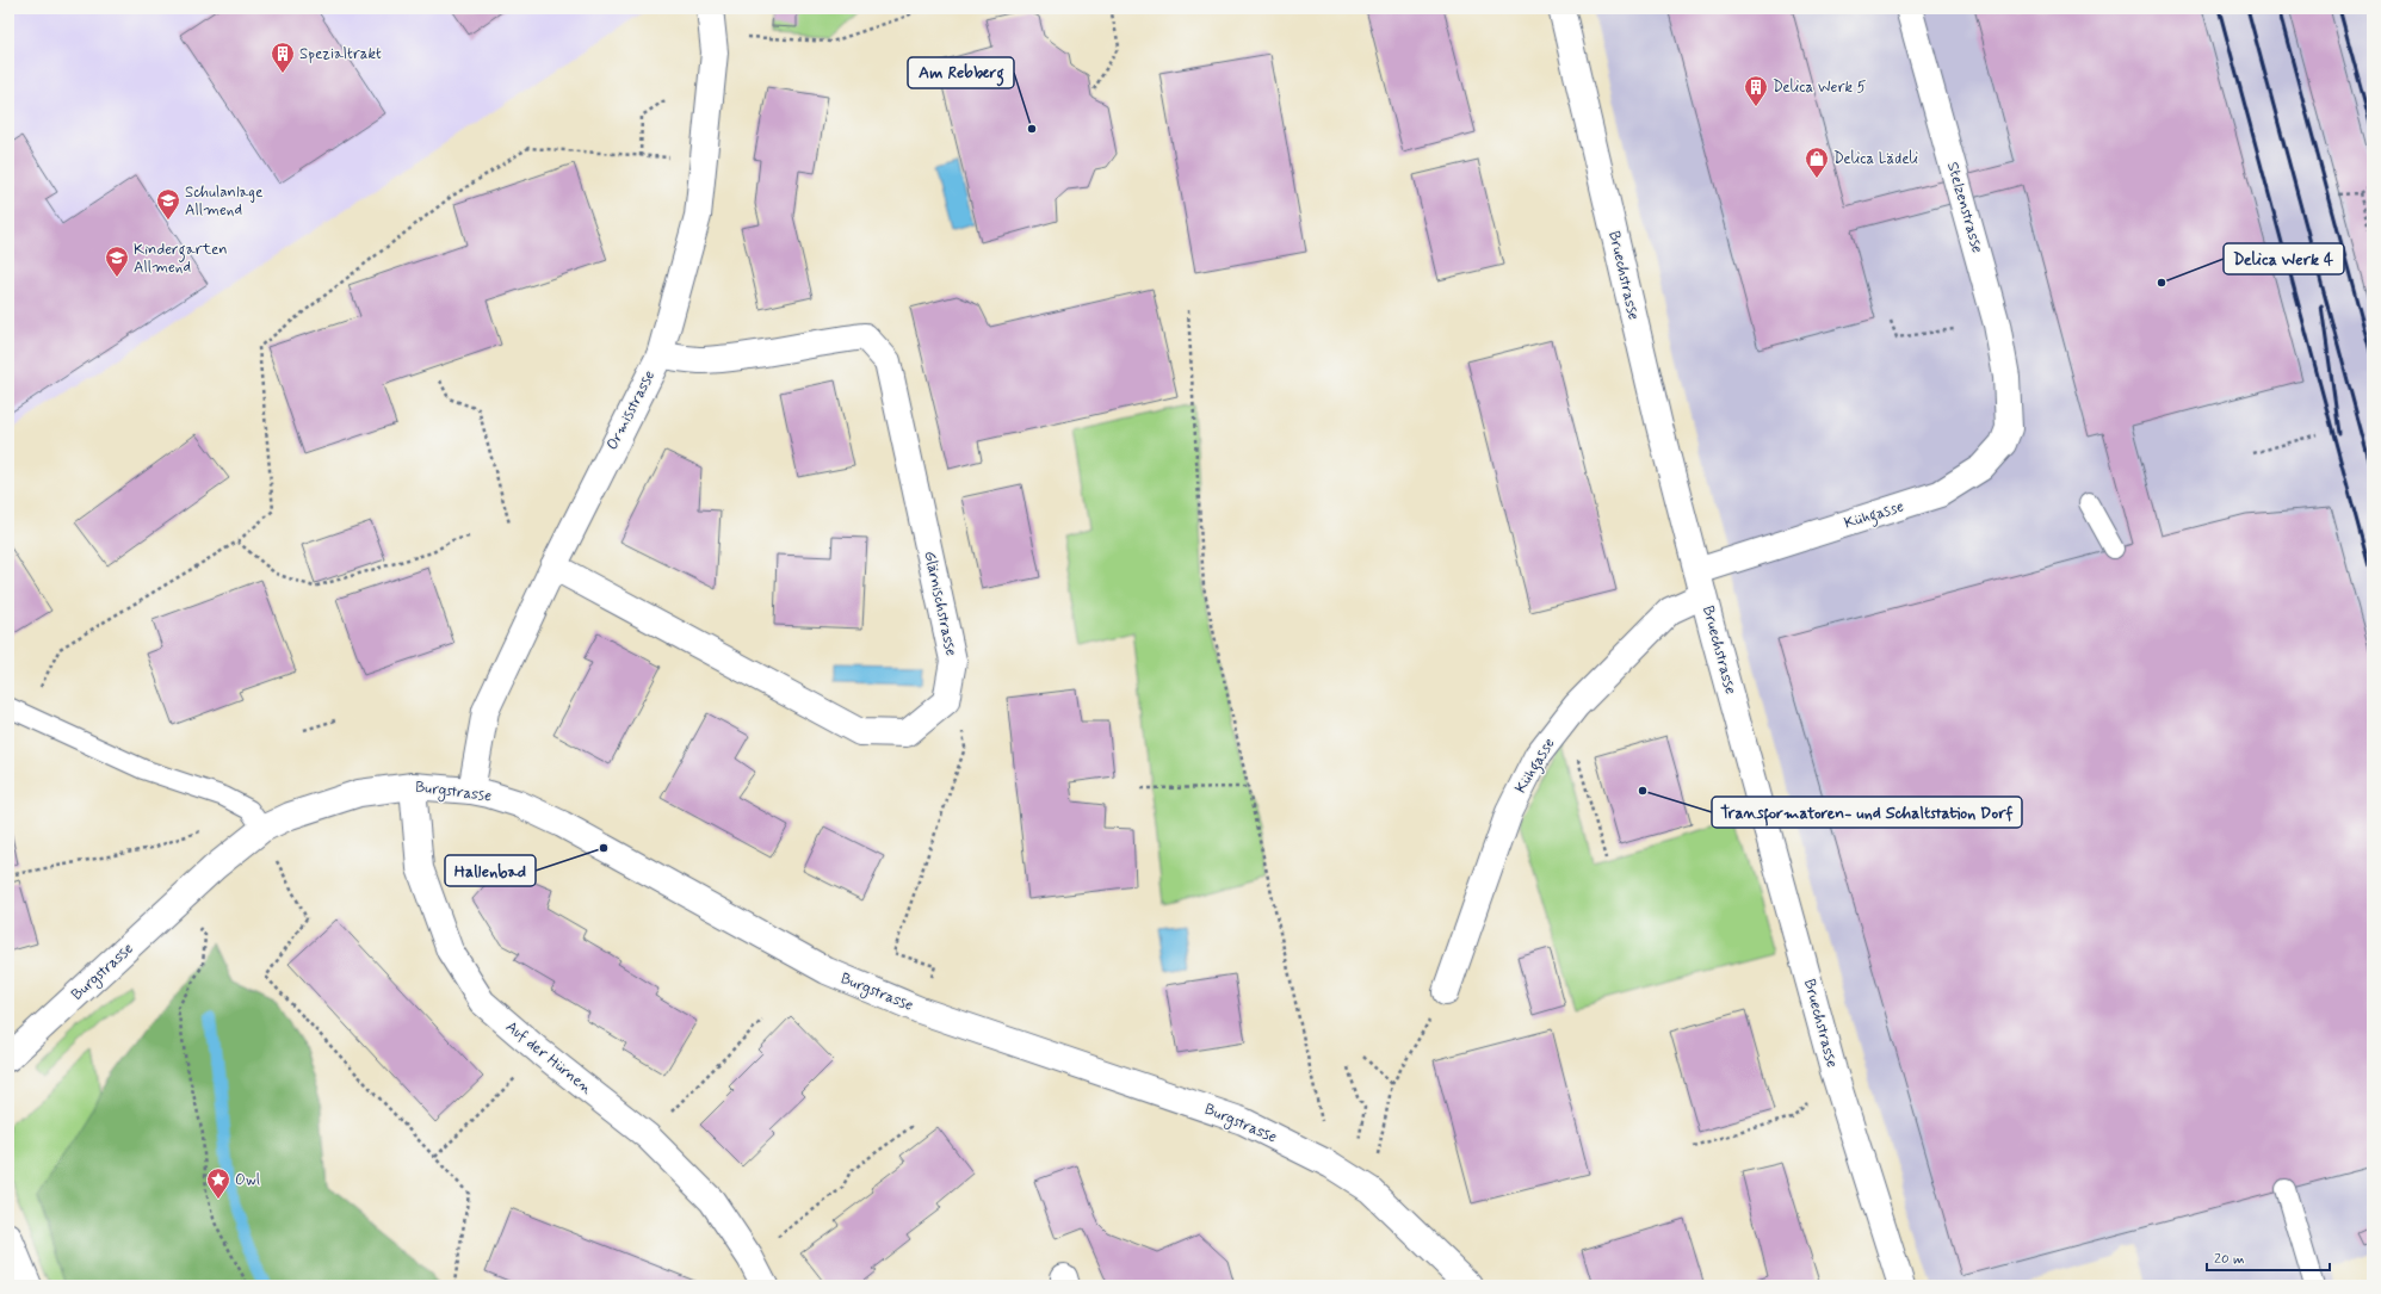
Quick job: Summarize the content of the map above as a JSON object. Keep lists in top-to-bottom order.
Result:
{
  "streets": {
    "street": [
      "Stelzenstrasse",
      "Bruechstrasse",
      "Ormisstrasse",
      "Kühgasse",
      "Glärnischstrasse",
      "Burgstrasse",
      "Auf der Hürnen"
    ]
  },
  "crossings": [
    ["Stelzenstrasse", "Kühgasse"],
    ["Bruechstrasse", "Kühgasse"],
    ["Ormisstrasse", "Glärnischstrasse"],
    ["Ormisstrasse", "Burgstrasse"],
    ["Burgstrasse", "Auf der Hürnen"]
  ],
  "places": {
    "building": ["Spezialtrakt", "Delica Werk 5"],
    "other": [
      "Am Rebberg",
      "Delica Werk 4",
      "Transformatoren- und Schaltstation Dorf",
      "Hallenbad"
    ],
    "shop": ["Delica Lädeli"],
    "school or university": ["Schulanlage Allmend", "Kindergarten Allmend"],
    "place": ["Owl"]
  },
  "scale_bar": "20 m"
}
